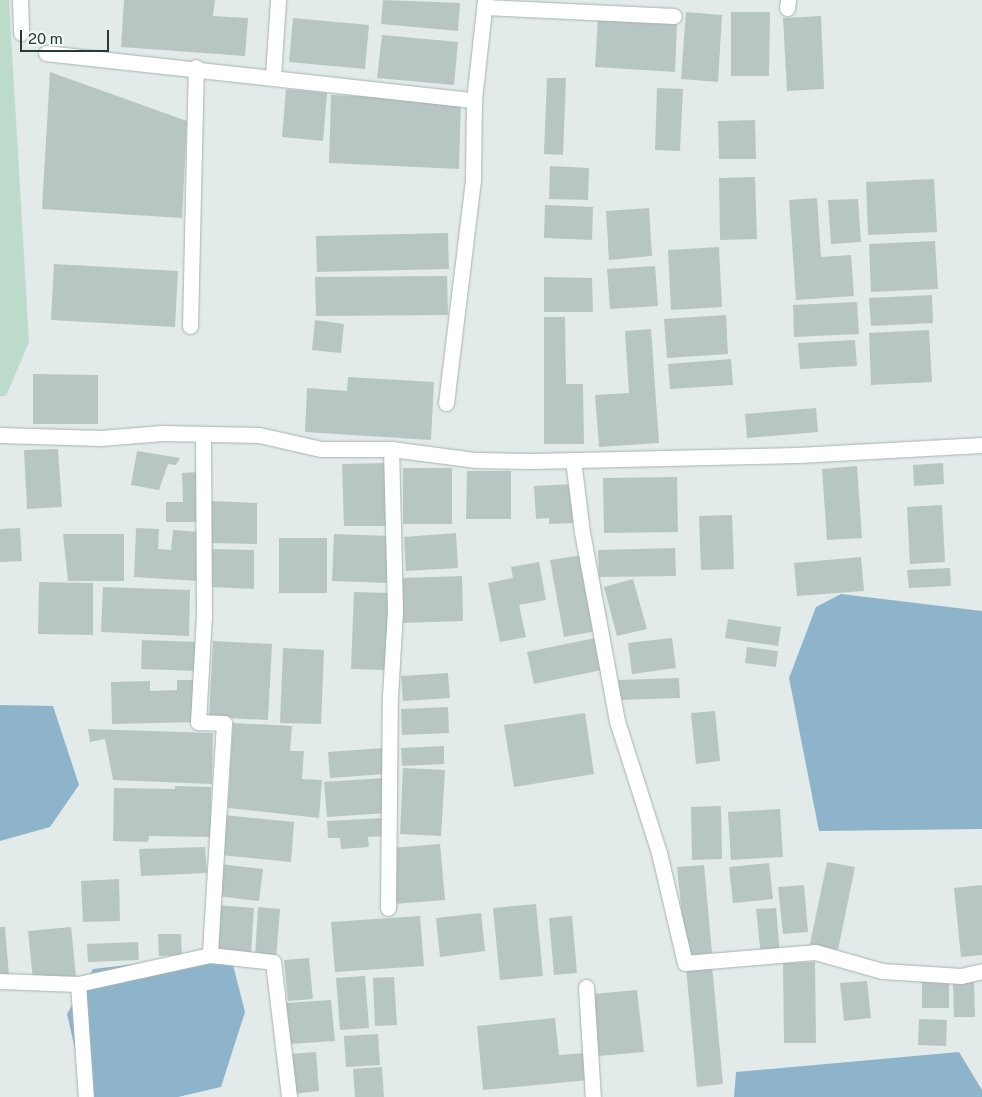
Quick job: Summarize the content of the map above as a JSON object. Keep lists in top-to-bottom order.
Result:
{
  "scale_bar": "20 m"
}
